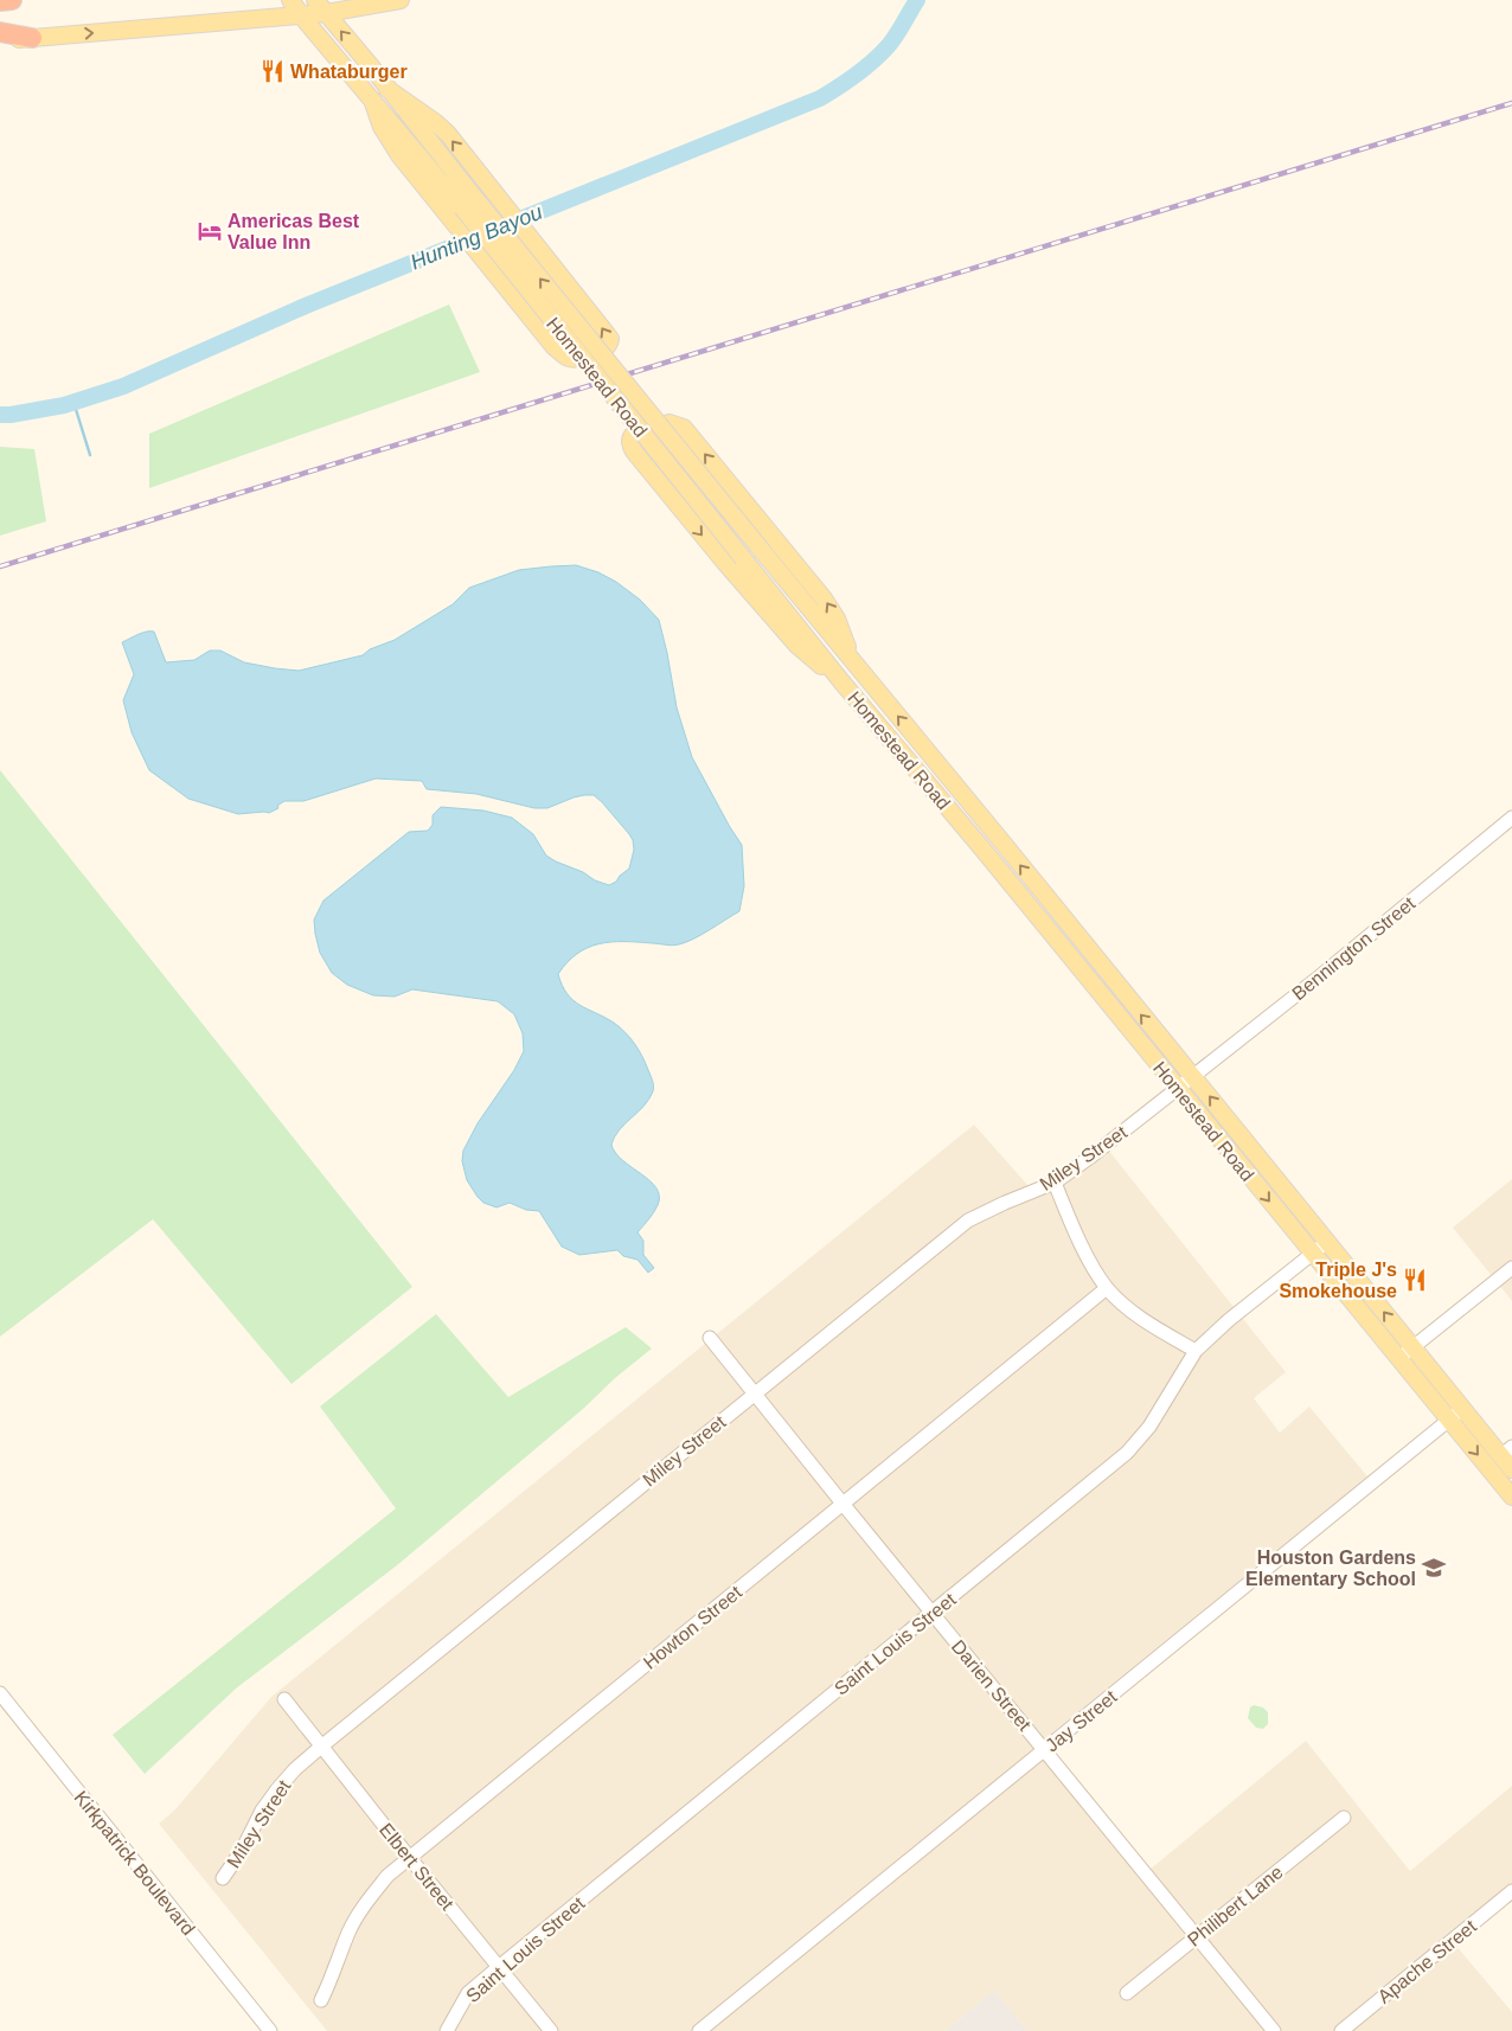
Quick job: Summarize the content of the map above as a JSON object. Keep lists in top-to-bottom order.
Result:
{
  "streets": {
    "main road": ["Homestead Road"],
    "street": [
      "Bennington Street",
      "Miley Street",
      "Howton Street",
      "Saint Louis Street",
      "Darien Street",
      "Jay Street",
      "Kirkpatrick Boulevard",
      "Elbert Street",
      "Philibert Lane",
      "Apache Street"
    ]
  },
  "crossings": [
    ["Homestead Road", "Bennington Street"],
    ["Homestead Road", "Miley Street"],
    ["Homestead Road", "Saint Louis Street"],
    ["Homestead Road", "Jay Street"],
    ["Bennington Street", "Miley Street"],
    ["Miley Street", "Darien Street"],
    ["Miley Street", "Elbert Street"],
    ["Howton Street", "Darien Street"],
    ["Howton Street", "Elbert Street"],
    ["Saint Louis Street", "Darien Street"],
    ["Saint Louis Street", "Elbert Street"],
    ["Darien Street", "Jay Street"],
    ["Darien Street", "Philibert Lane"]
  ],
  "water": ["Hunting Bayou"],
  "places": {
    "restaurant": ["Whataburger", "Triple J's Smokehouse"],
    "hotel": ["Americas Best Value Inn"],
    "school or university": ["Houston Gardens Elementary School"]
  }
}
